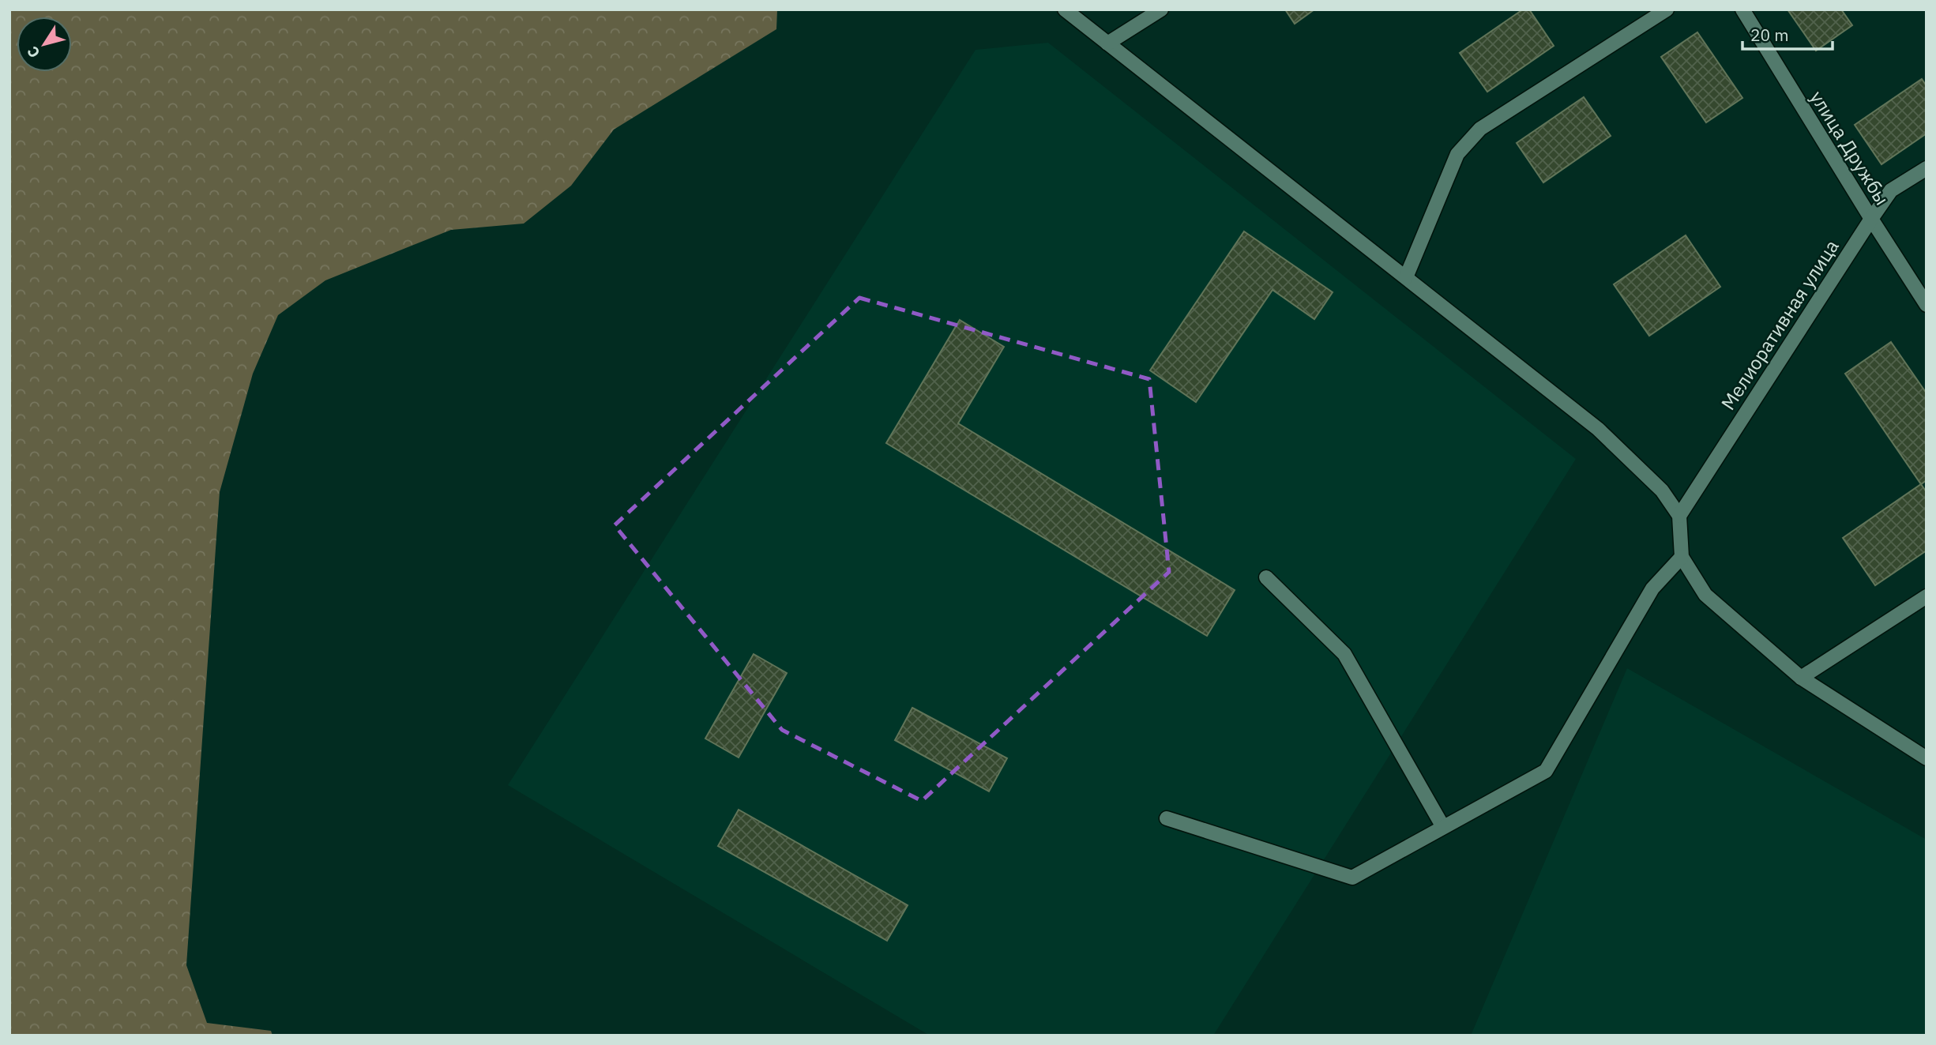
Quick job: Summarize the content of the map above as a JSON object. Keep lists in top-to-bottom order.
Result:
{
  "streets": {
    "street": ["улица Дружбы", "Мелиоративная улица"]
  },
  "crossings": [
    ["улица Дружбы", "Мелиоративная улица"]
  ],
  "scale_bar": "20 m",
  "north": "bottom left"
}
